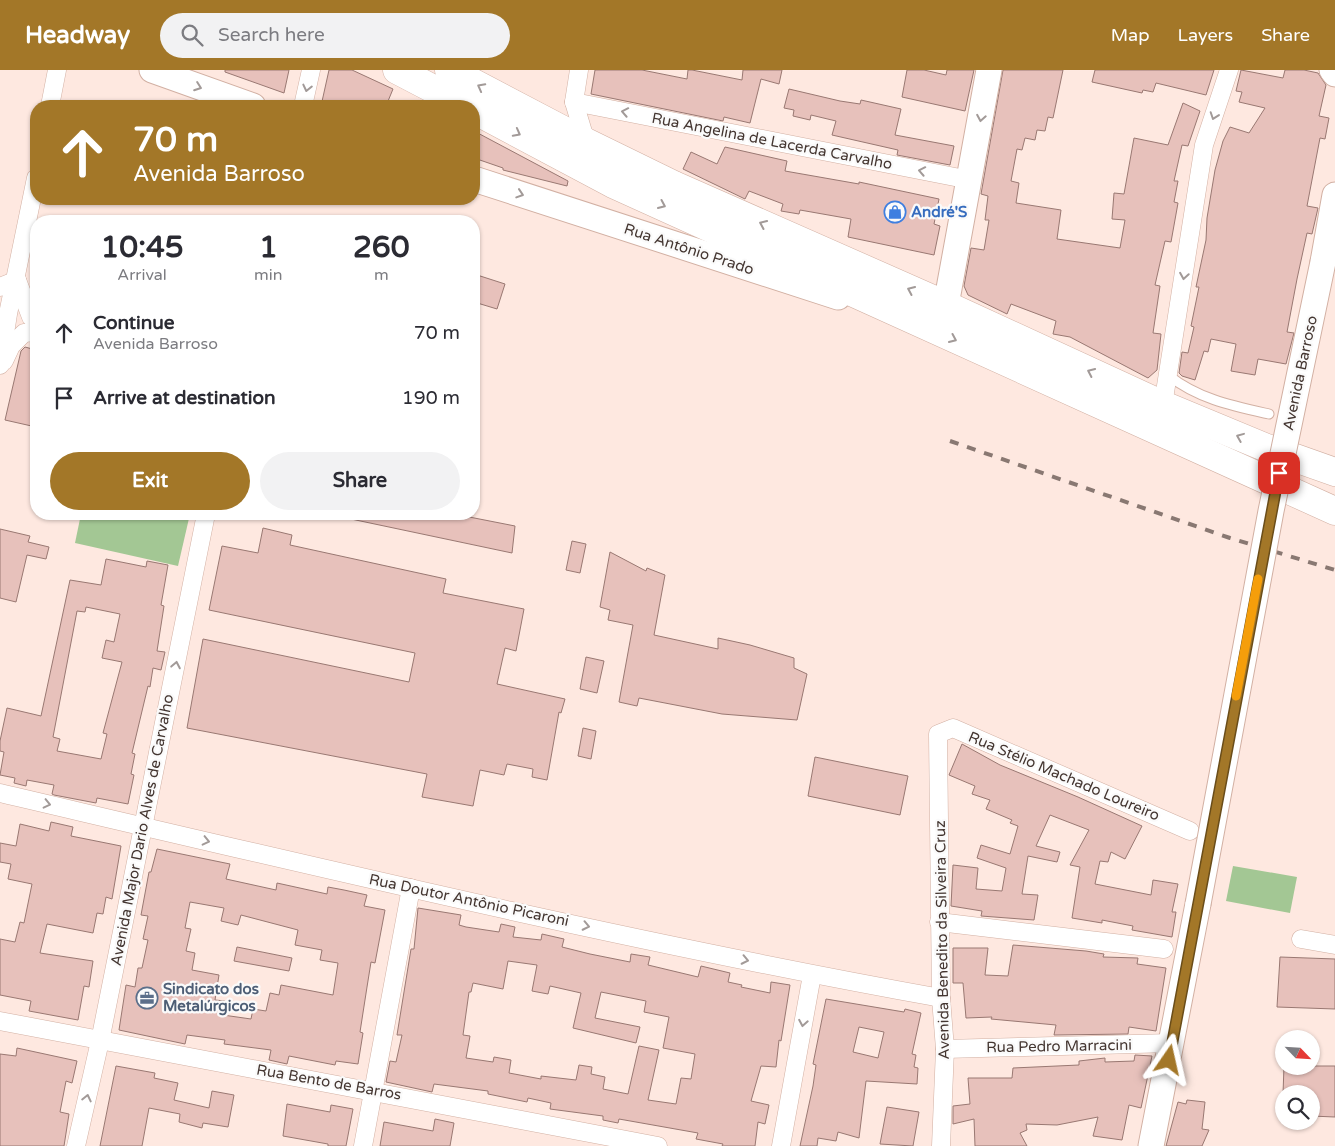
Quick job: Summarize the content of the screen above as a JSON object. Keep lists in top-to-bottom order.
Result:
{
  "streets": {
    "street": [
      "Rua Angelina de Lacerda Carvalho",
      "Rua Antônio Prado",
      "Avenida Barroso",
      "Rua Stélio Machado Loureiro",
      "Avenida Major Dario Alves de Carvalho",
      "Rua Doutor Antônio Picaroni",
      "Avenida Benedito da Silveira Cruz",
      "Rua Pedro Marracini",
      "Rua Bento de Barros"
    ]
  },
  "crossings": [
    ["Avenida Barroso", "Rua Pedro Marracini"],
    ["Rua Stélio Machado Loureiro", "Avenida Benedito da Silveira Cruz"],
    ["Avenida Major Dario Alves de Carvalho", "Rua Doutor Antônio Picaroni"],
    ["Avenida Major Dario Alves de Carvalho", "Rua Bento de Barros"],
    ["Rua Doutor Antônio Picaroni", "Avenida Benedito da Silveira Cruz"],
    ["Avenida Benedito da Silveira Cruz", "Rua Pedro Marracini"]
  ],
  "one_way": [
    "Rua Angelina de Lacerda Carvalho",
    "Rua Antônio Prado",
    "Avenida Major Dario Alves de Carvalho",
    "Rua Doutor Antônio Picaroni"
  ],
  "places": {
    "shop": ["André'S"],
    "office": ["Sindicato dos Metalúrgicos"]
  },
  "north": "bottom right",
  "page": {
    "header": "Headway",
    "search": "Search here",
    "nav": ["Map", "Layers", "Share"],
    "turn": ["70 m", "Avenida Barroso"],
    "eta": [
      "10:45",
      "Arrival",
      "1",
      "min",
      "260",
      "m"
    ],
    "list": [
      {
        "name": "Continue",
        "note": "Avenida Barroso",
        "value": "70 m"
      },
      {
        "name": "Arrive at destination",
        "value": "190 m"
      }
    ],
    "buttons": ["Exit", "Share"]
  }
}
